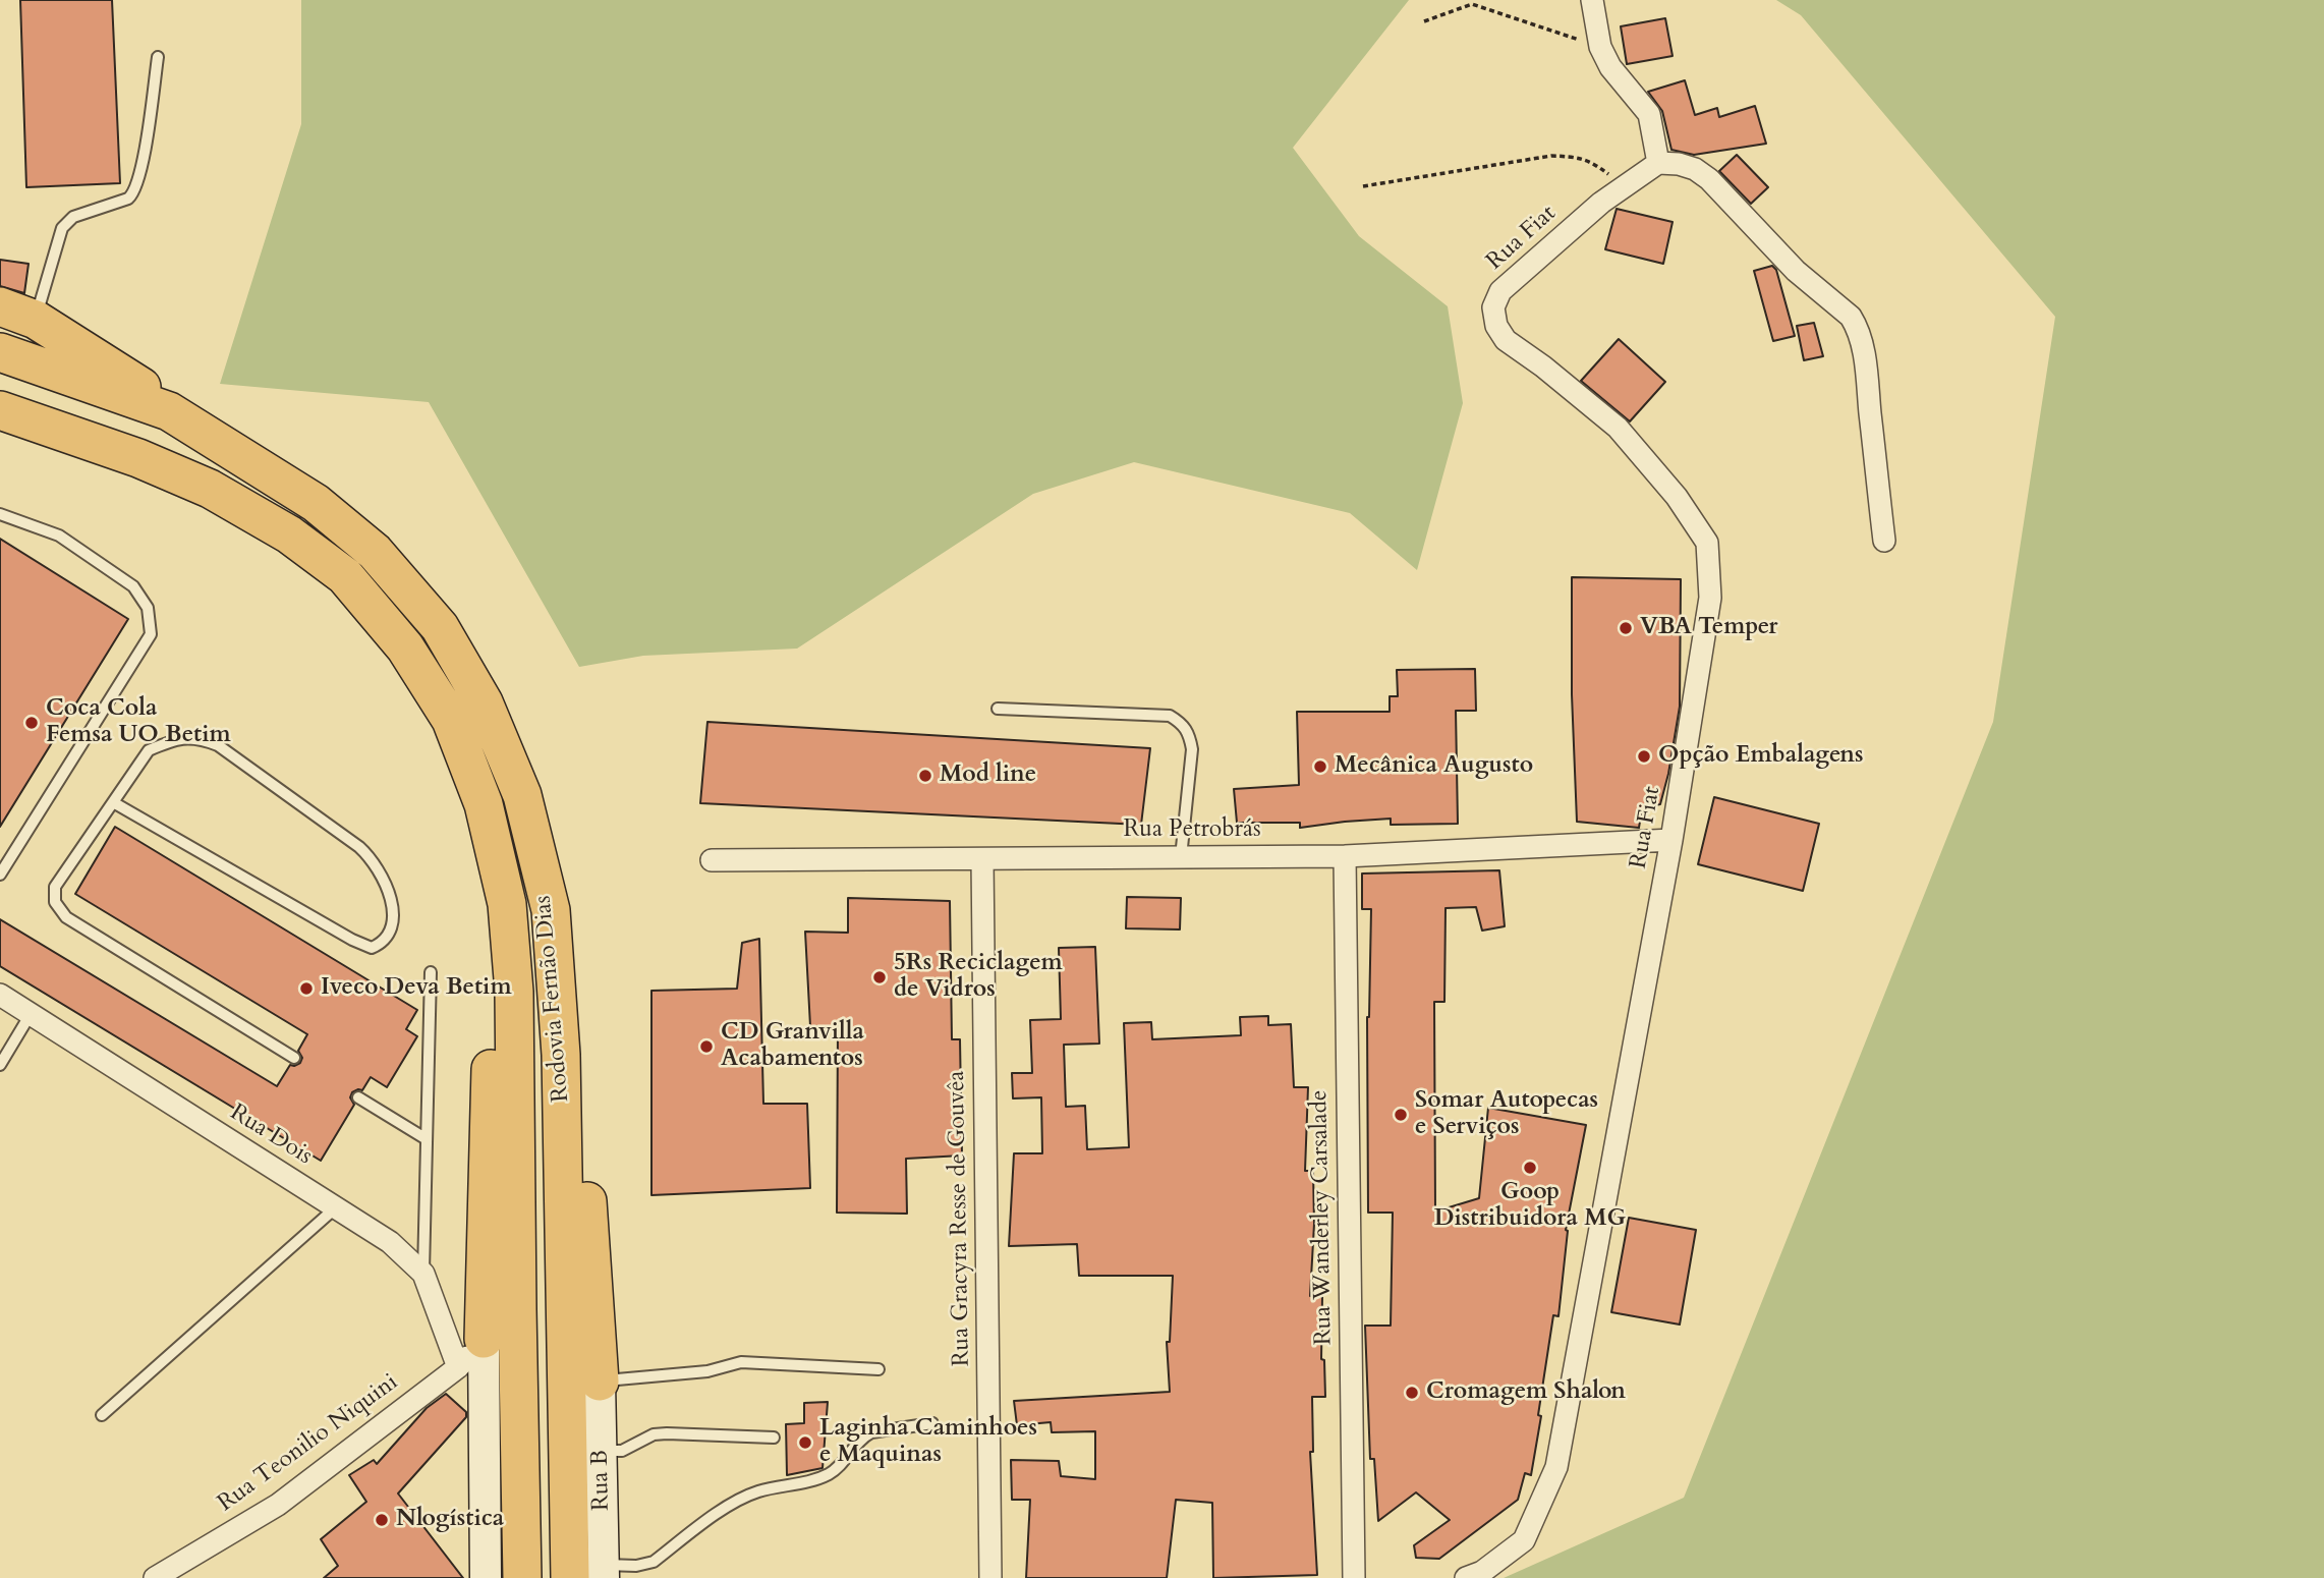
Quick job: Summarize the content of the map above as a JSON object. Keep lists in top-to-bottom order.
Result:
{
  "streets": {
    "highway": ["Rodovia Fernão Dias"],
    "street": [
      "Rua Fiat",
      "Rua Petrobrás",
      "Rua Dois",
      "Rua Wanderley Carsalade",
      "Rua Gracyra Resse de Gouvêa",
      "Rua Teonilio Niquini",
      "Rua B"
    ]
  },
  "crossings": [
    ["Rua Fiat", "Rua Petrobrás"],
    ["Rua Petrobrás", "Rua Wanderley Carsalade"],
    ["Rua Petrobrás", "Rua Gracyra Resse de Gouvêa"],
    ["Rodovia Fernão Dias", "Rua B"],
    ["Rua Dois", "Rua Teonilio Niquini"]
  ],
  "places": [
    "VBA Temper",
    "Coca Cola Femsa UO Betim",
    "Opção Embalagens",
    "Mecânica Augusto",
    "Mod line",
    "5Rs Reciclagem de Vidros",
    "Iveco Deva Betim",
    "CD Granvilla Acabamentos",
    "Somar Autopecas e Serviços",
    "Goop Distribuidora MG",
    "Cromagem Shalon",
    "Laginha Caminhoes e Maquinas",
    "Nlogística"
  ]
}
